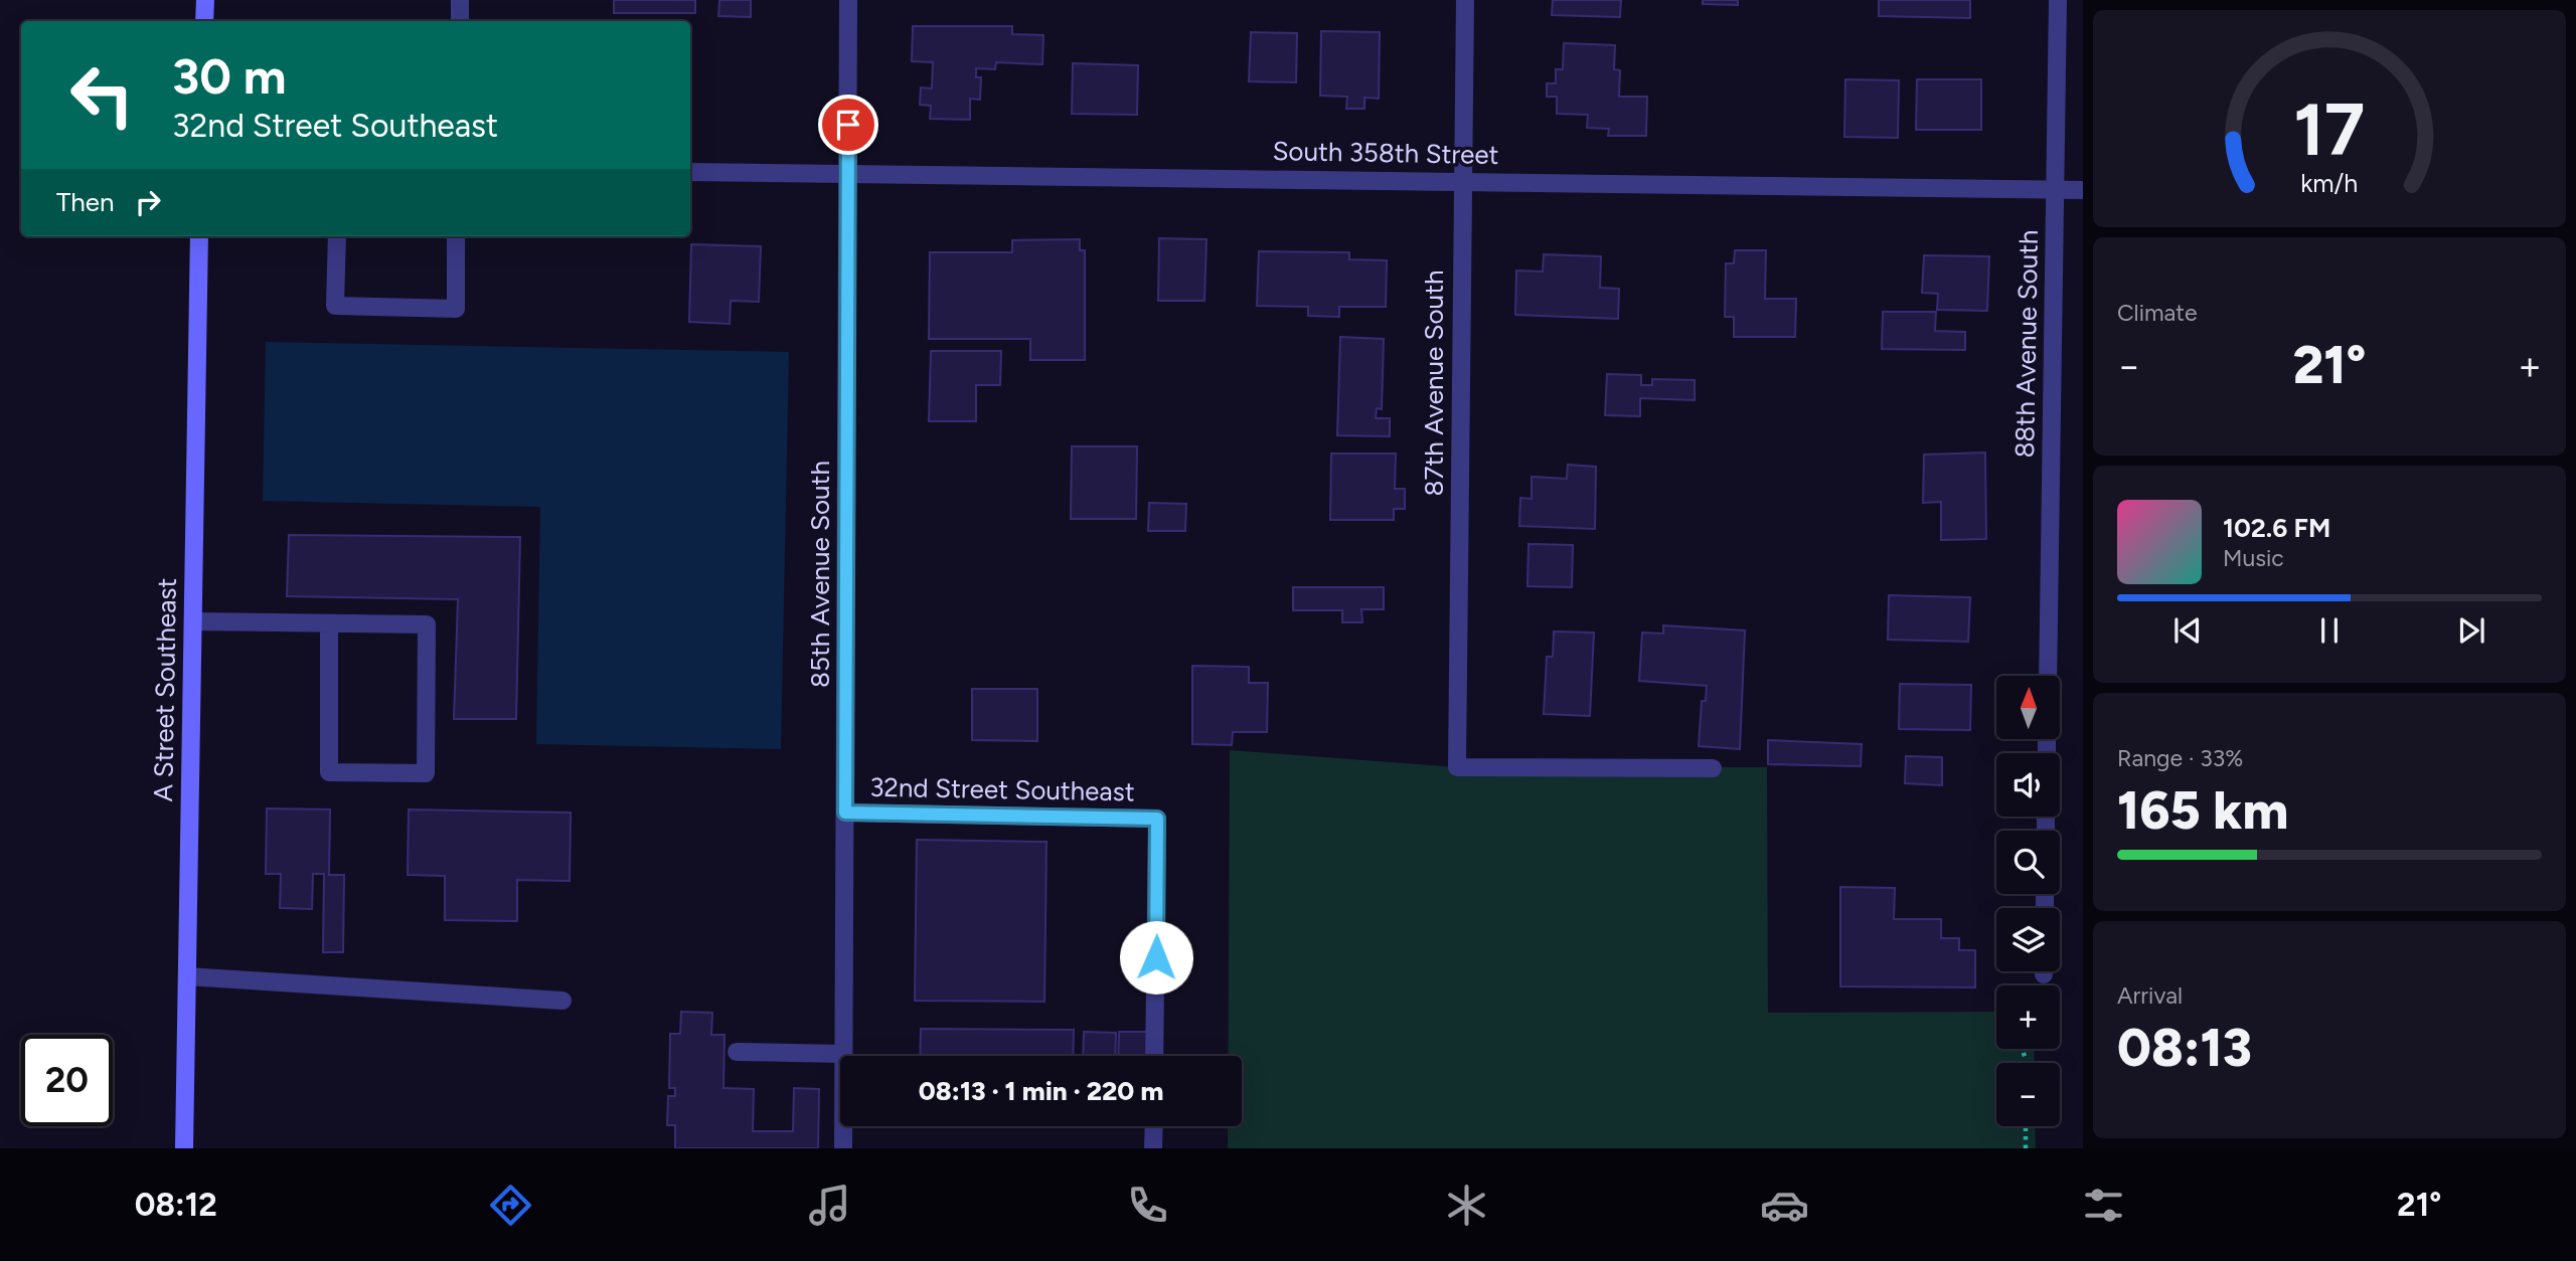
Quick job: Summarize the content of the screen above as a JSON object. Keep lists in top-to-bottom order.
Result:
{
  "streets": {
    "main road": ["A Street Southeast"],
    "street": [
      "South 358th Street",
      "88th Avenue South",
      "87th Avenue South",
      "85th Avenue South",
      "32nd Street Southeast"
    ]
  },
  "crossings": [
    ["South 358th Street", "88th Avenue South"],
    ["South 358th Street", "87th Avenue South"],
    ["South 358th Street", "85th Avenue South"],
    ["85th Avenue South", "32nd Street Southeast"]
  ],
  "north": "top",
  "page": {
    "turn": ["30 m", "32nd Street Southeast"],
    "then": "Then",
    "tile": [
      "Climate",
      ["Range · 33%", "165 km"],
      ["Arrival", "08:13"]
    ],
    "heat": ["−", "21°", "+"],
    "song": ["102.6 FM", "Music"],
    "map_buttons": ["+", "−"],
    "limit": "20",
    "trip": "08:13 · 1 min · 220 m",
    "tabs": ["08:12", "21°"],
    "gauge": ["17", "km/h"]
  }
}
